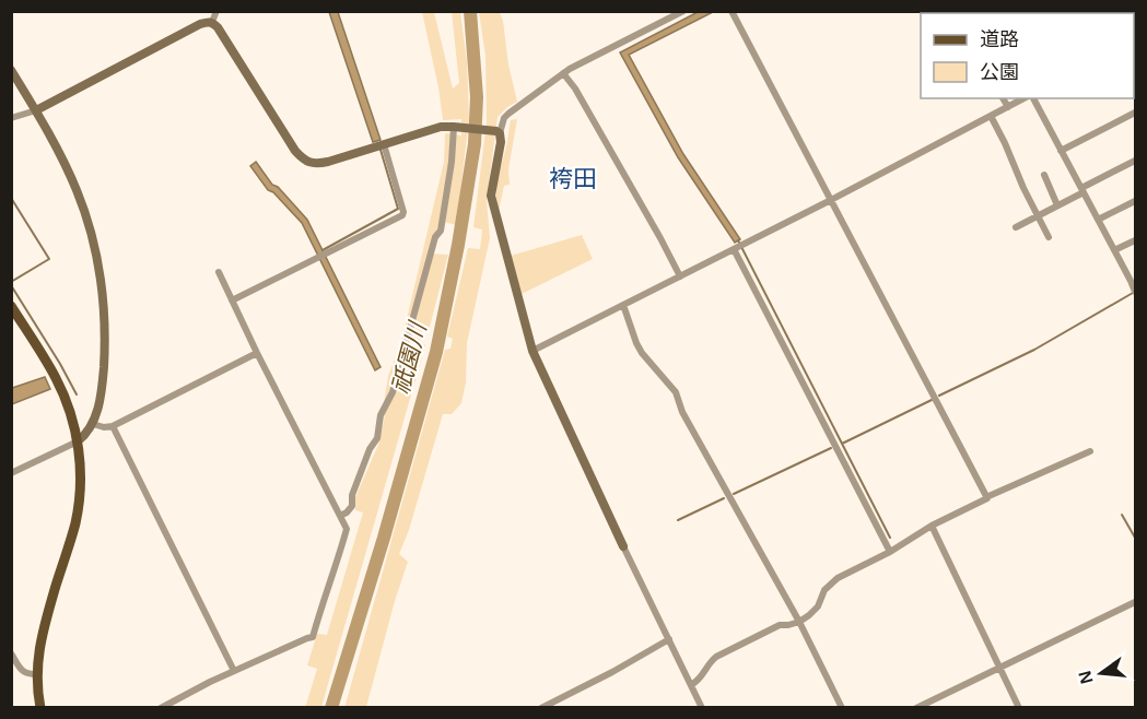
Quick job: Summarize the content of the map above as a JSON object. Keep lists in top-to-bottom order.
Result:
{
  "districts": ["袴田"],
  "water": ["祇園川"],
  "legend": ["道路", "公園"],
  "north": "left"
}
